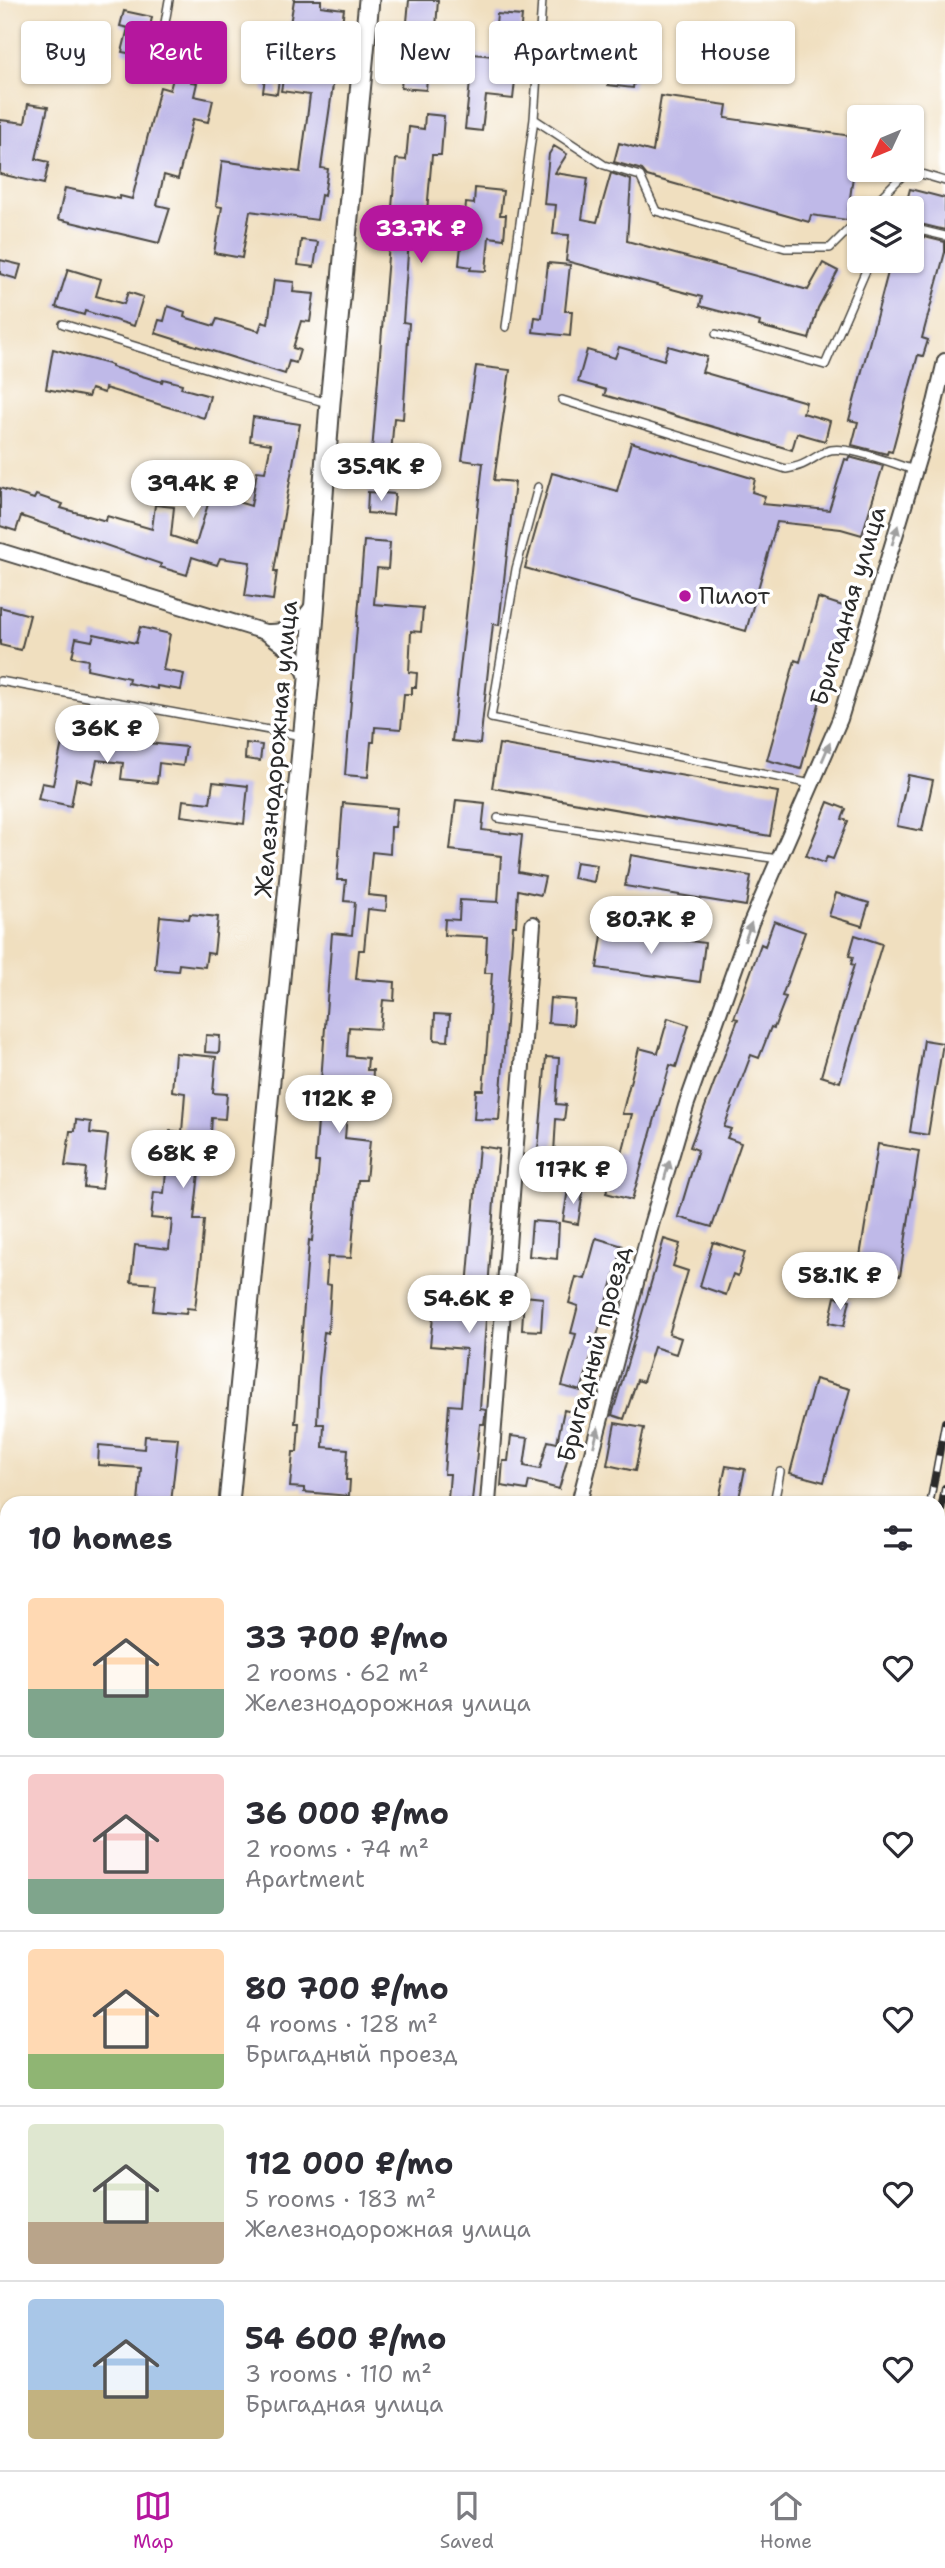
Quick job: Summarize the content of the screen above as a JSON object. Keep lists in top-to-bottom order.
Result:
{
  "streets": {
    "street": ["Бригадная улица", "Железнодорожная улица", "Бригадный проезд"]
  },
  "crossings": [
    ["Бригадная улица", "Бригадный проезд"]
  ],
  "one_way": ["Бригадная улица", "Бригадный проезд"],
  "places": ["Пилот"],
  "north": "bottom left",
  "page": {
    "chip": [
      "Buy",
      "Rent",
      "Filters",
      "New",
      "Apartment",
      "House"
    ],
    "price": [
      "33.7K ₽",
      "35.9K ₽",
      "39.4K ₽",
      "36K ₽",
      "80.7K ₽",
      "112K ₽",
      "68K ₽",
      "117K ₽",
      "58.1K ₽",
      "54.6K ₽"
    ],
    "heading": "10 homes",
    "list": [
      {
        "name": "33 700 ₽/mo",
        "note": "2 rooms · 62 m² · Железнодорожная улица"
      },
      {
        "name": "36 000 ₽/mo",
        "note": "2 rooms · 74 m² · Apartment"
      },
      {
        "name": "80 700 ₽/mo",
        "note": "4 rooms · 128 m² · Бригадный проезд"
      },
      {
        "name": "112 000 ₽/mo",
        "note": "5 rooms · 183 m² · Железнодорожная улица"
      },
      {
        "name": "54 600 ₽/mo",
        "note": "3 rooms · 110 m² · Бригадная улица"
      }
    ],
    "tabs": ["Map", "Saved", "Home"]
  }
}
